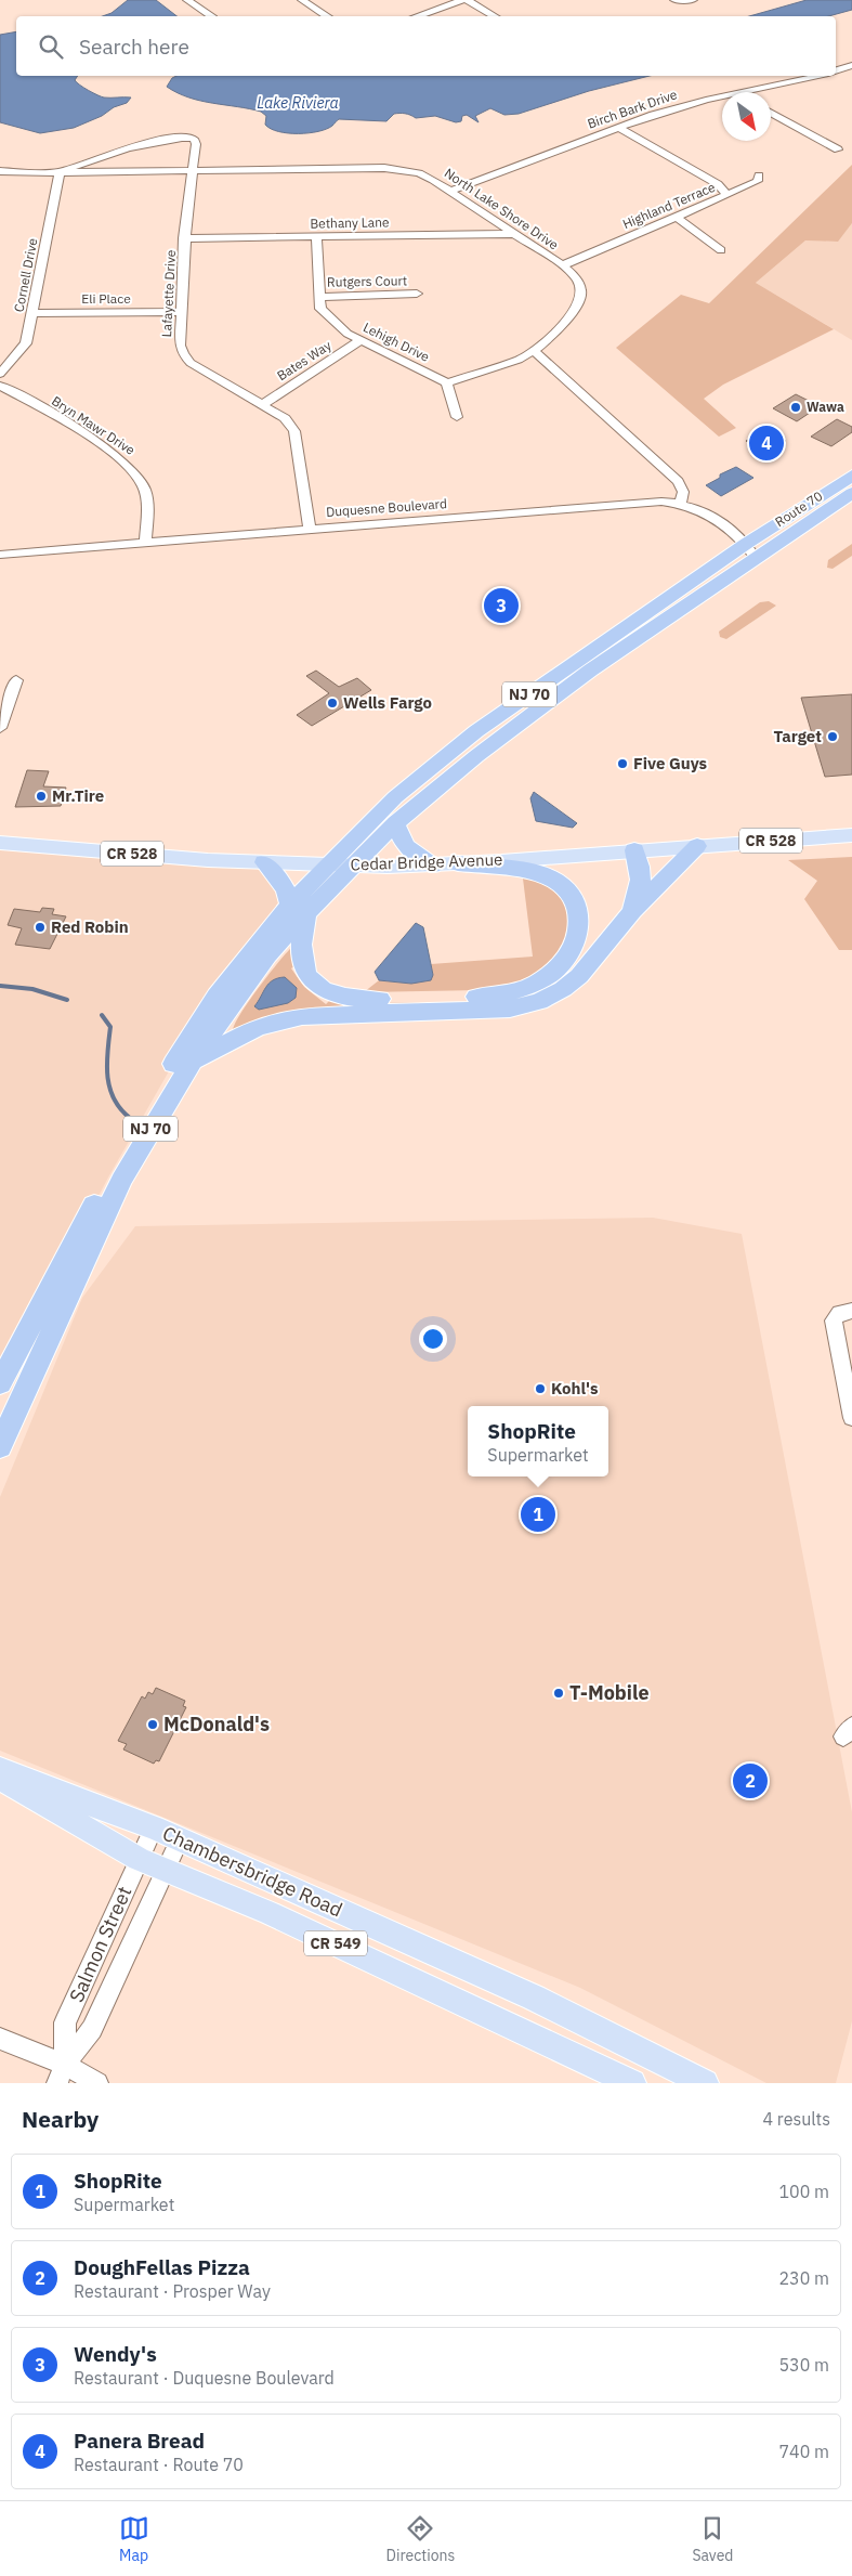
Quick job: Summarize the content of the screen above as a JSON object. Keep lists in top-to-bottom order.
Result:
{
  "streets": {
    "highway": ["Route 70", "NJ 70"],
    "main road": [
      "CR 528",
      "Cedar Bridge Avenue",
      "Chambersbridge Road",
      "CR 549"
    ],
    "street": [
      "Birch Bark Drive",
      "Highland Terrace",
      "North Lake Shore Drive",
      "Bethany Lane",
      "Cornell Drive",
      "Rutgers Court",
      "Lafayette Drive",
      "Eli Place",
      "Lehigh Drive",
      "Bates Way",
      "Bryn Mawr Drive",
      "Duquesne Boulevard",
      "Salmon Street"
    ]
  },
  "crossings": [
    ["Birch Bark Drive", "Highland Terrace"],
    ["Birch Bark Drive", "North Lake Shore Drive"],
    ["Highland Terrace", "North Lake Shore Drive"],
    ["North Lake Shore Drive", "Bethany Lane"],
    ["North Lake Shore Drive", "Cornell Drive"],
    ["North Lake Shore Drive", "Lafayette Drive"],
    ["Bethany Lane", "Lafayette Drive"],
    ["Bethany Lane", "Lehigh Drive"],
    ["Cornell Drive", "Lafayette Drive"],
    ["Cornell Drive", "Eli Place"],
    ["Rutgers Court", "Lehigh Drive"],
    ["Lafayette Drive", "Eli Place"],
    ["Lafayette Drive", "Bates Way"],
    ["Lafayette Drive", "Duquesne Boulevard"],
    ["Lehigh Drive", "Bates Way"],
    ["Bryn Mawr Drive", "Duquesne Boulevard"],
    ["Duquesne Boulevard", "Route 70"],
    ["Duquesne Boulevard", "NJ 70"],
    ["Route 70", "NJ 70"],
    ["NJ 70", "Cedar Bridge Avenue"],
    ["Chambersbridge Road", "Salmon Street"]
  ],
  "water": ["Lake Riviera"],
  "places": [
    "Wawa",
    "Wells Fargo",
    "Target",
    "Five Guys",
    "Mr.Tire",
    "Red Robin",
    "Kohl's",
    "T-Mobile",
    "McDonald's"
  ],
  "north": "bottom right",
  "page": {
    "search": "Search here",
    "pins": [
      "4",
      "3",
      "1",
      "2"
    ],
    "popup": ["ShopRite", "Supermarket"],
    "heading": ["Nearby", "4 results"],
    "list": [
      {
        "mark": "1",
        "name": "ShopRite",
        "note": "Supermarket",
        "value": "100 m"
      },
      {
        "mark": "2",
        "name": "DoughFellas Pizza",
        "note": "Restaurant · Prosper Way",
        "value": "230 m"
      },
      {
        "mark": "3",
        "name": "Wendy's",
        "note": "Restaurant · Duquesne Boulevard",
        "value": "530 m"
      },
      {
        "mark": "4",
        "name": "Panera Bread",
        "note": "Restaurant · Route 70",
        "value": "740 m"
      }
    ],
    "nav": ["Map", "Directions", "Saved"]
  }
}
